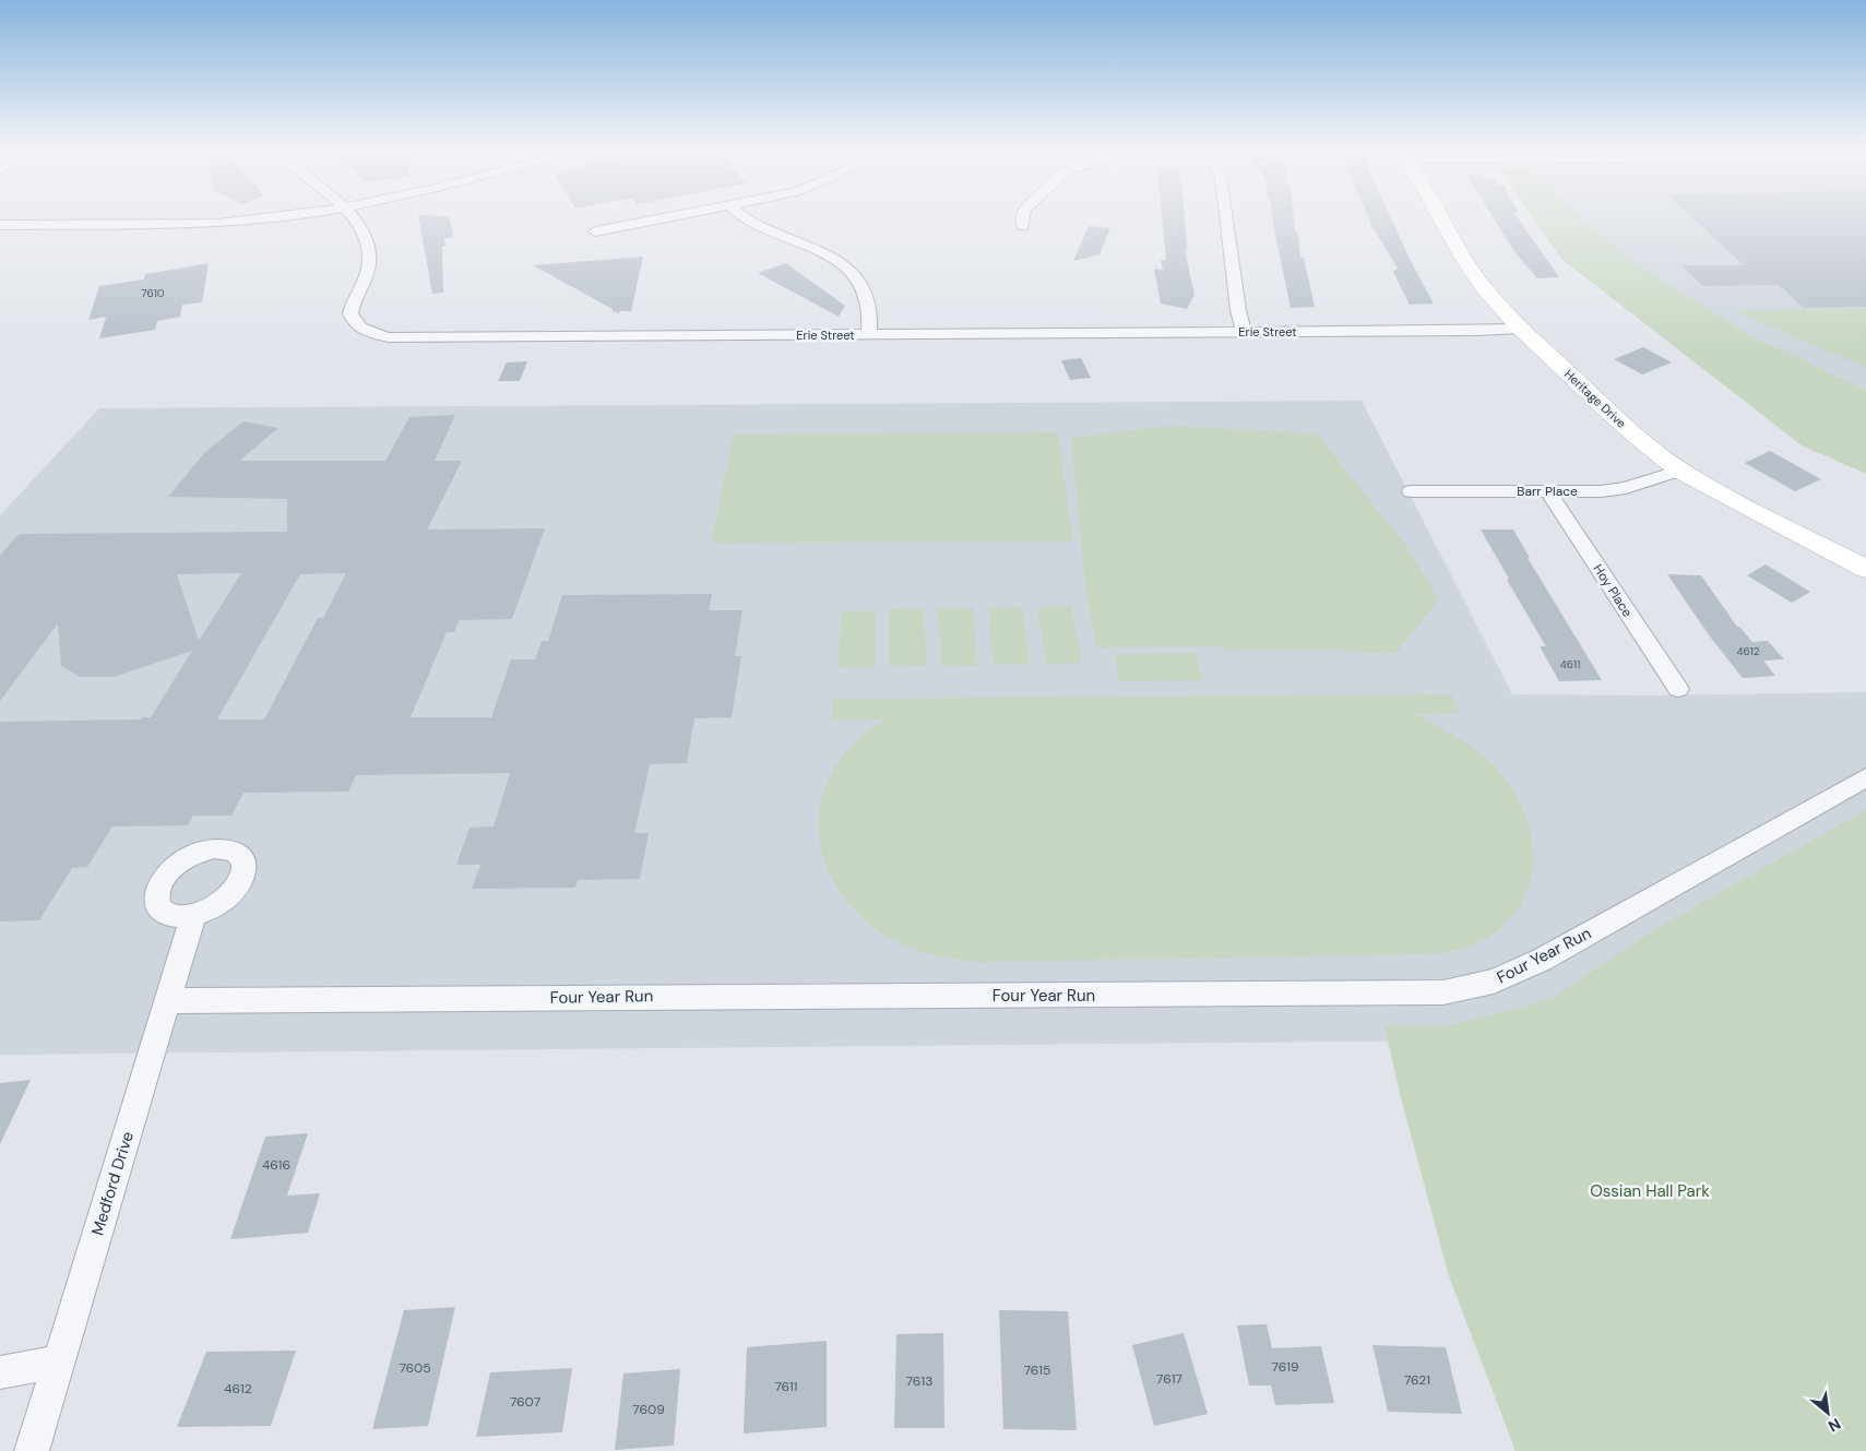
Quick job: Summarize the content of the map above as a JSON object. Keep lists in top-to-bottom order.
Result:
{
  "streets": {
    "street": [
      "Erie Street",
      "Heritage Drive",
      "Barr Place",
      "Hoy Place",
      "Four Year Run",
      "Medford Drive"
    ]
  },
  "crossings": [
    ["Erie Street", "Heritage Drive"],
    ["Heritage Drive", "Barr Place"],
    ["Barr Place", "Hoy Place"],
    ["Four Year Run", "Medford Drive"]
  ],
  "parks": ["Ossian Hall Park"],
  "house_numbers": [
    "7610",
    "4612",
    "4611",
    "4616",
    "7619",
    "7605",
    "7615",
    "7617",
    "7621",
    "7613",
    "7611",
    "4612",
    "7607",
    "7609"
  ],
  "north": "bottom right"
}
